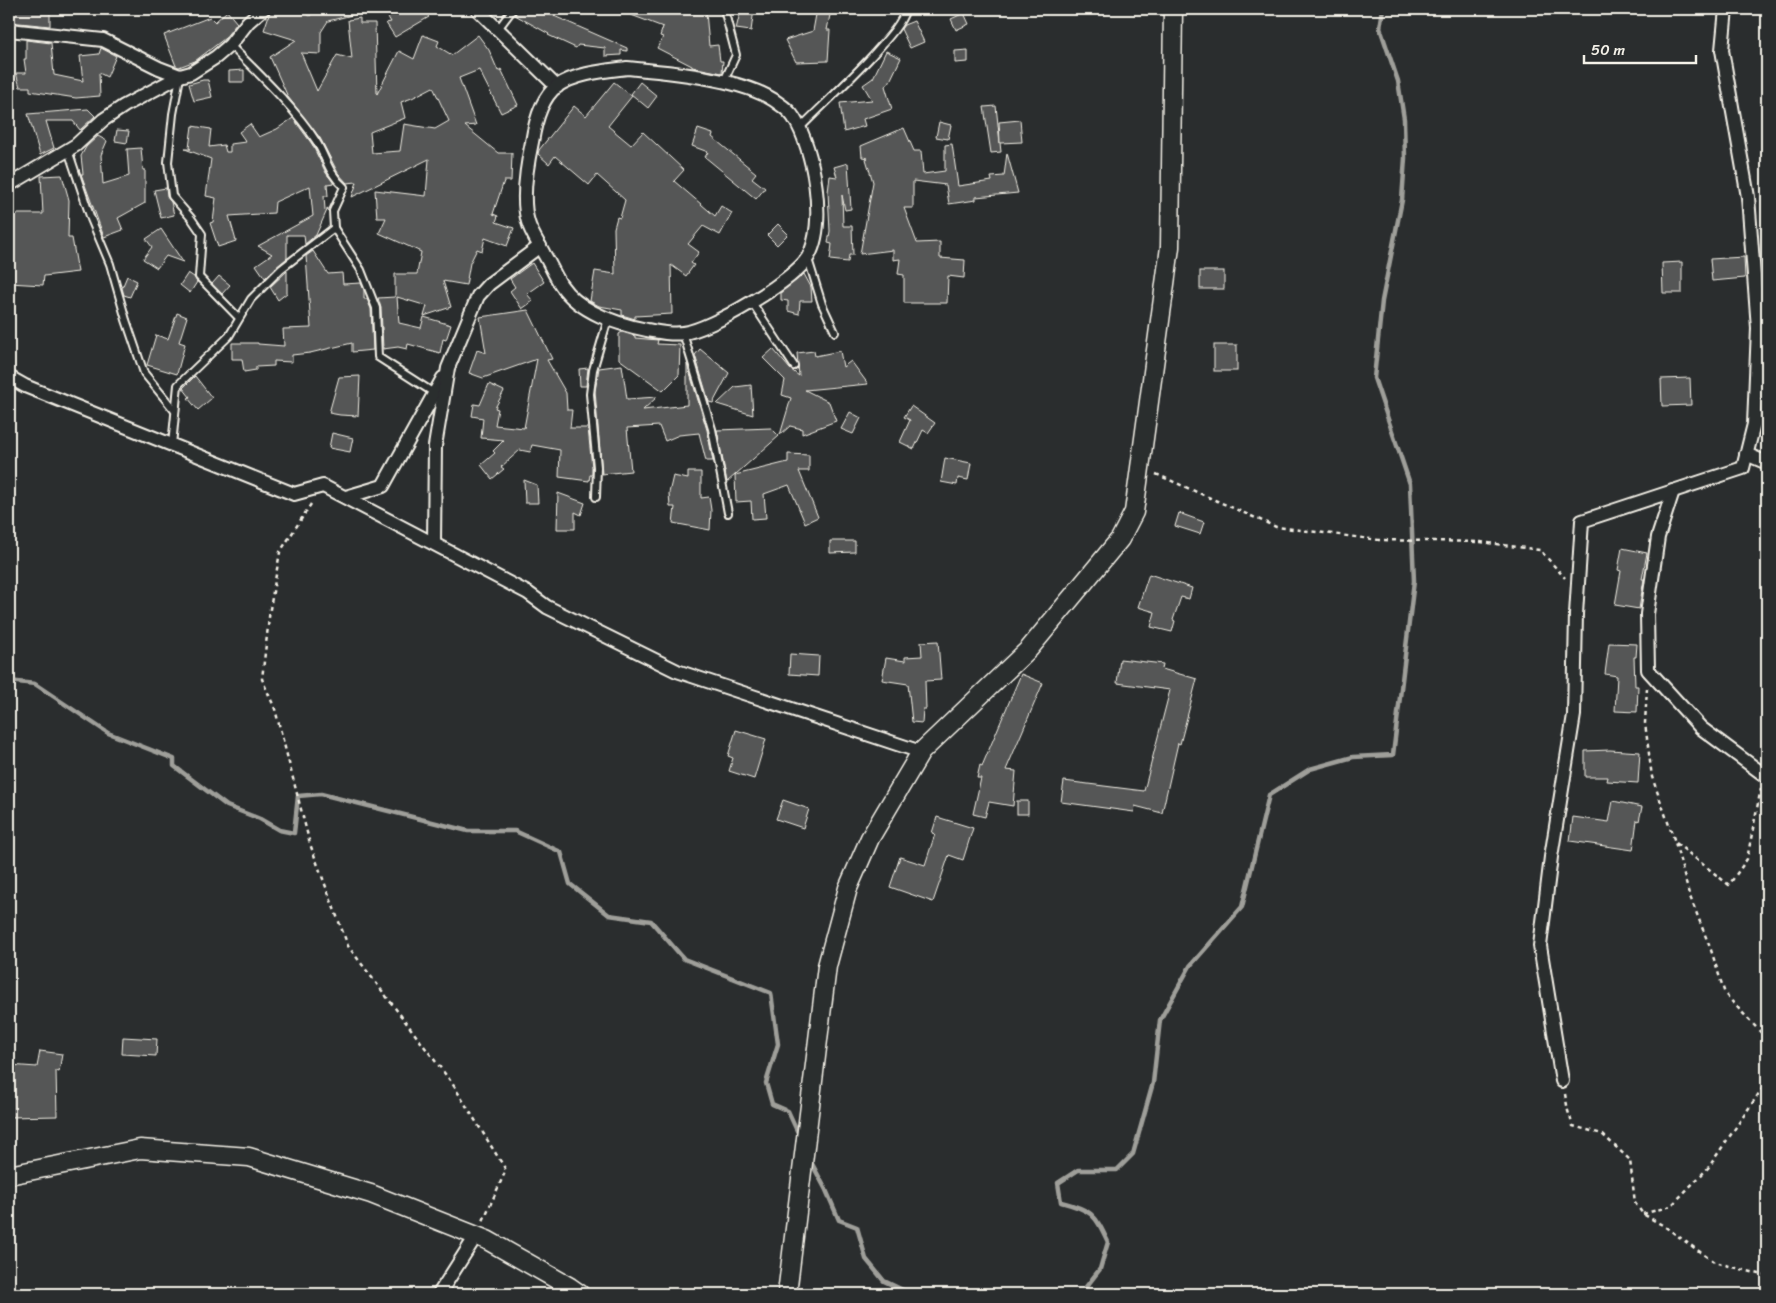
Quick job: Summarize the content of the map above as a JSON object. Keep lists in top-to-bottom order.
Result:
{
  "scale_bar": "50 m"
}
